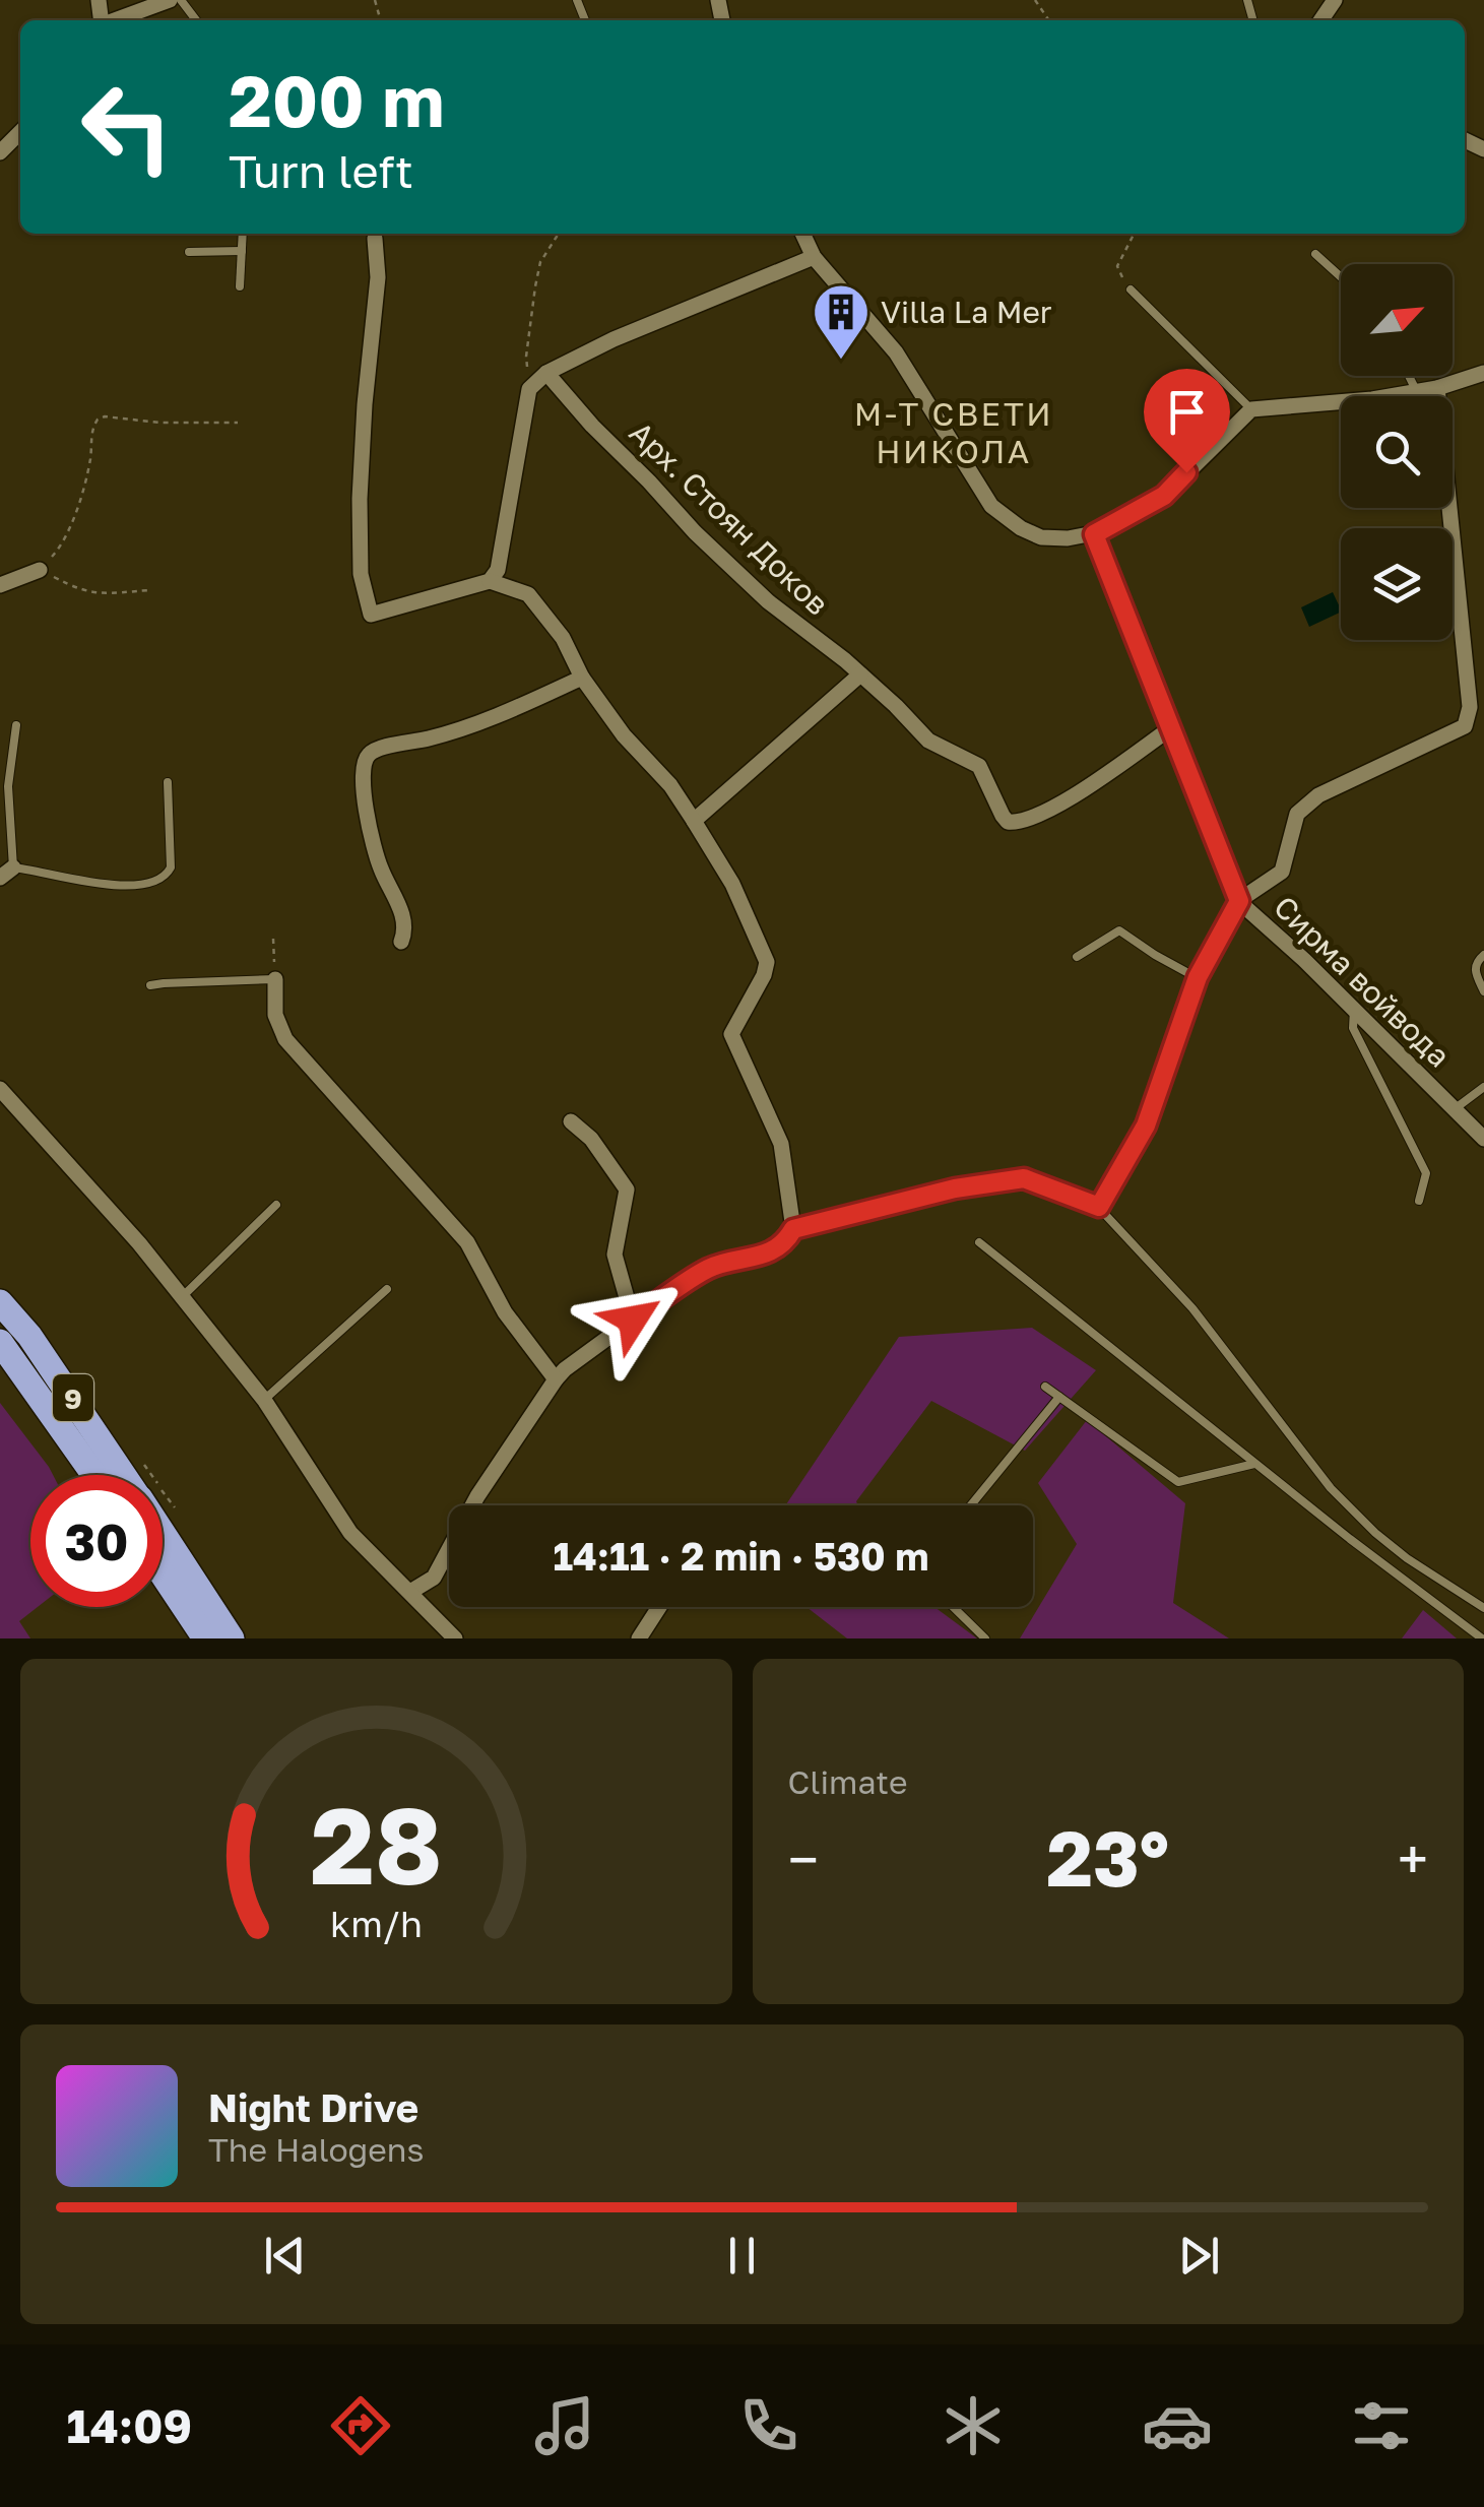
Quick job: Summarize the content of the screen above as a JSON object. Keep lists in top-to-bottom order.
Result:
{
  "streets": {
    "highway": ["9"],
    "street": ["Арх. Стоян Доков", "Сирма войвода"]
  },
  "crossings": [
    ["Арх. Стоян Доков", "Сирма войвода"]
  ],
  "districts": ["М-Т СВЕТИ НИКОЛА"],
  "places": {
    "building": ["Villa La Mer"]
  },
  "north": "top right",
  "page": {
    "turn": ["200 m", "Turn left"],
    "limit": "30",
    "trip": "14:11 · 2 min · 530 m",
    "tile": "Climate",
    "heat": ["−", "23°", "+"],
    "song": ["Night Drive", "The Halogens"],
    "tabs": "14:09",
    "gauge": ["28", "km/h"]
  }
}
